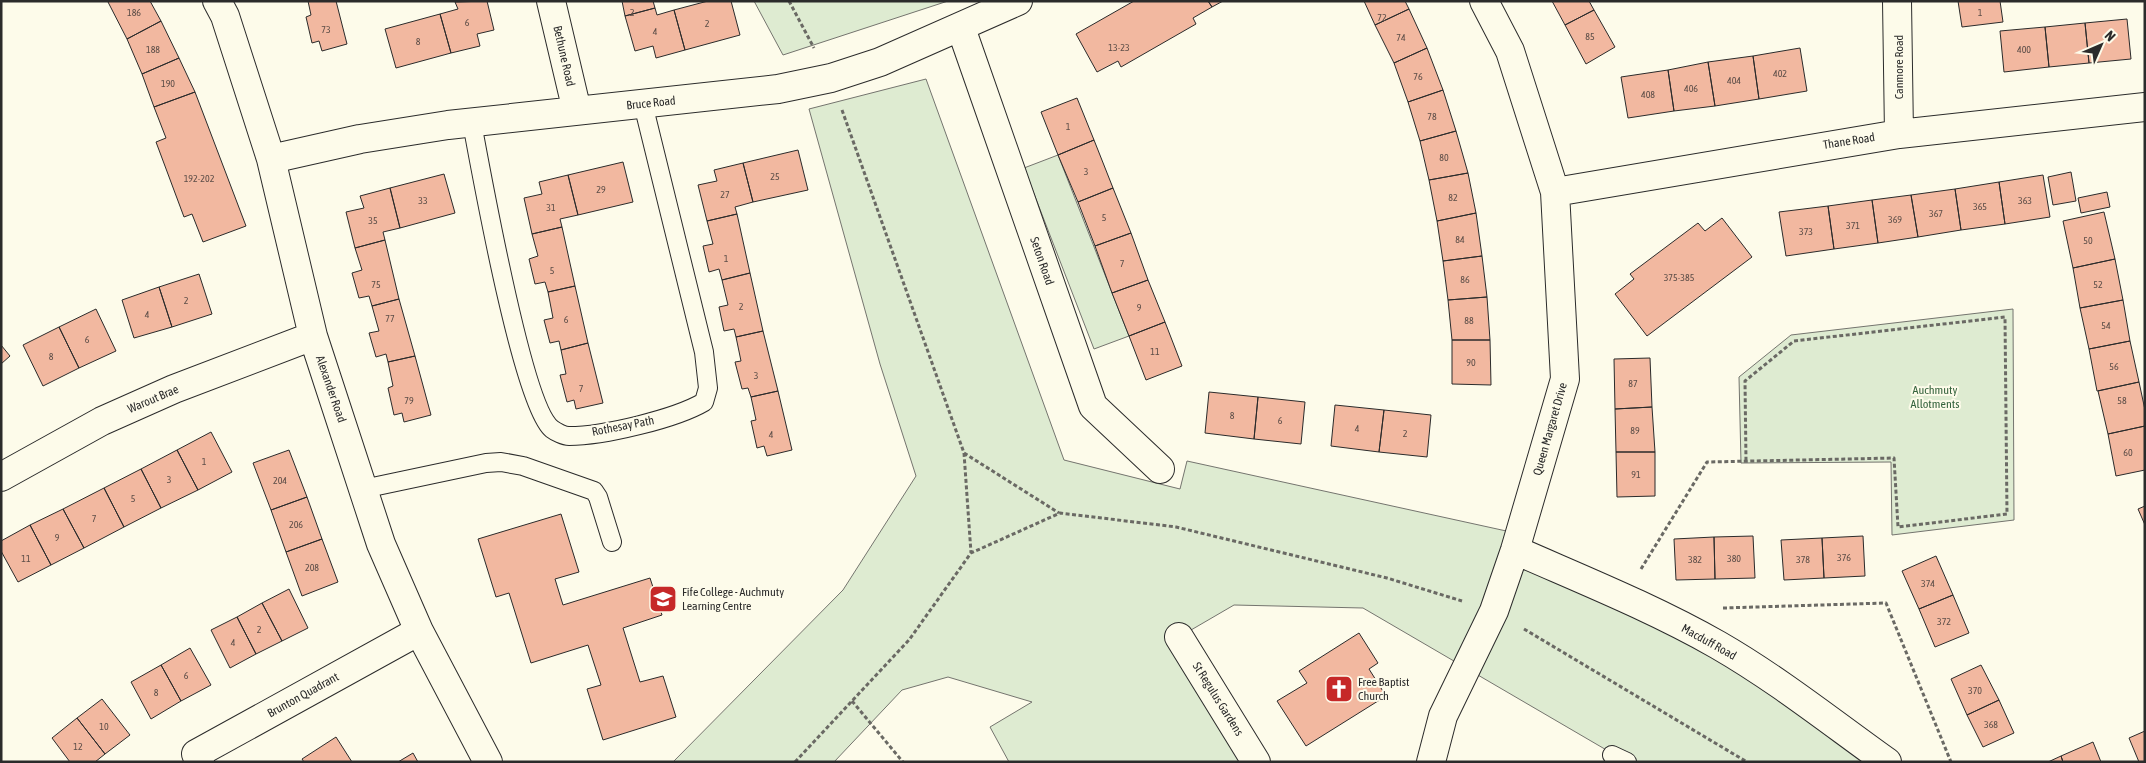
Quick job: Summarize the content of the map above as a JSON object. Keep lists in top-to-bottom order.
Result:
{
  "streets": {
    "street": [
      "Bethune Road",
      "Canmore Road",
      "Bruce Road",
      "Thane Road",
      "Seton Road",
      "Alexander Road",
      "Warout Brae",
      "Queen Margaret Drive",
      "Macduff Road",
      "Brunton Quadrant",
      "St Regulus Gardens"
    ],
    "lane": ["Rothesay Path"]
  },
  "crossings": [
    ["Bethune Road", "Bruce Road"],
    ["Canmore Road", "Thane Road"],
    ["Bruce Road", "Seton Road"],
    ["Bruce Road", "Alexander Road"],
    ["Bruce Road", "Rothesay Path"],
    ["Thane Road", "Queen Margaret Drive"],
    ["Alexander Road", "Warout Brae"],
    ["Alexander Road", "Brunton Quadrant"],
    ["Queen Margaret Drive", "Macduff Road"]
  ],
  "parks": ["Auchmuty Allotments"],
  "places": {
    "school or university": ["Fife College - Auchmuty Learning Centre"],
    "church": ["Free Baptist Church"]
  },
  "house_numbers": [
    "186",
    "2",
    "1",
    "72",
    "6",
    "2",
    "73",
    "4",
    "85",
    "74",
    "8",
    "13-23",
    "188",
    "400",
    "402",
    "76",
    "404",
    "190",
    "406",
    "408",
    "78",
    "1",
    "80",
    "3",
    "25",
    "192-202",
    "29",
    "27",
    "82",
    "33",
    "363",
    "365",
    "31",
    "367",
    "5",
    "369",
    "35",
    "371",
    "373",
    "84",
    "50",
    "1",
    "7",
    "5",
    "375-385",
    "86",
    "75",
    "52",
    "2",
    "2",
    "9",
    "4",
    "77",
    "6",
    "88",
    "54",
    "6",
    "11",
    "8",
    "90",
    "56",
    "3",
    "87",
    "7",
    "79",
    "58",
    "8",
    "6",
    "4",
    "89",
    "2",
    "4",
    "60",
    "1",
    "91",
    "3",
    "204",
    "5",
    "7",
    "206",
    "9",
    "376",
    "11",
    "380",
    "382",
    "378",
    "208",
    "374",
    "372",
    "2",
    "4",
    "6",
    "370",
    "8",
    "368",
    "10",
    "12"
  ],
  "north": "top right"
}
